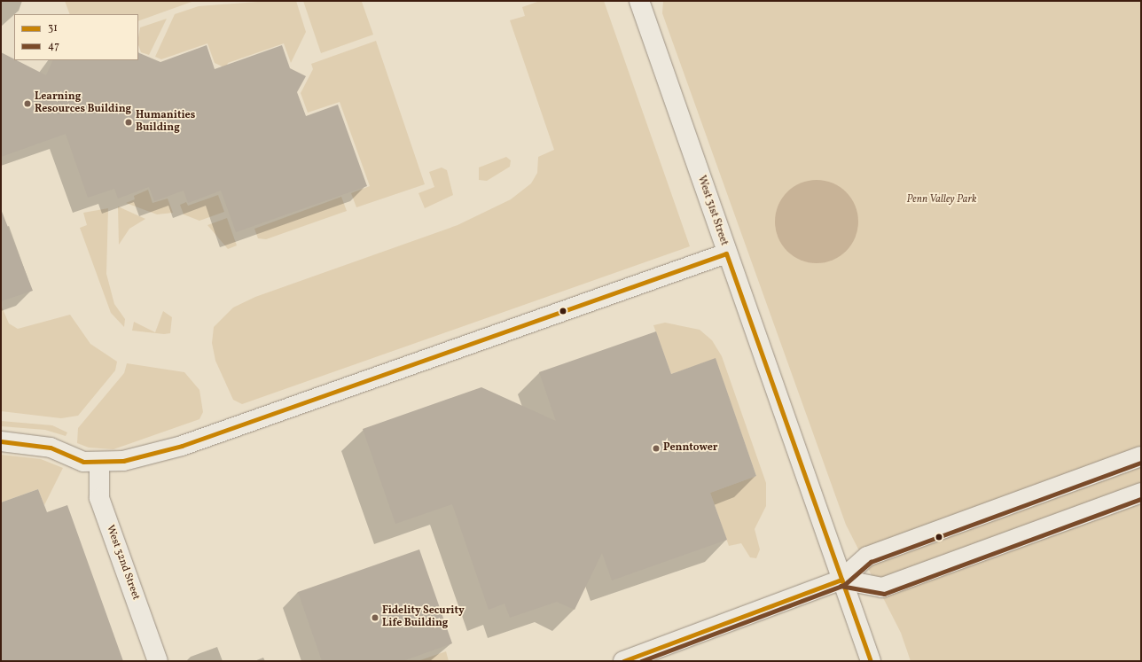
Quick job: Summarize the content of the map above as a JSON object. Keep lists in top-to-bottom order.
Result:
{
  "streets": {
    "main road": ["West 31st Street", "West 32nd Street"]
  },
  "parks": ["Penn Valley Park"],
  "places": [
    "Learning Resources Building",
    "Humanities Building",
    "Penntower",
    "Fidelity Security Life Building"
  ],
  "lines": ["transit line 31", "transit line 47"],
  "legend": ["31", "47"]
}
